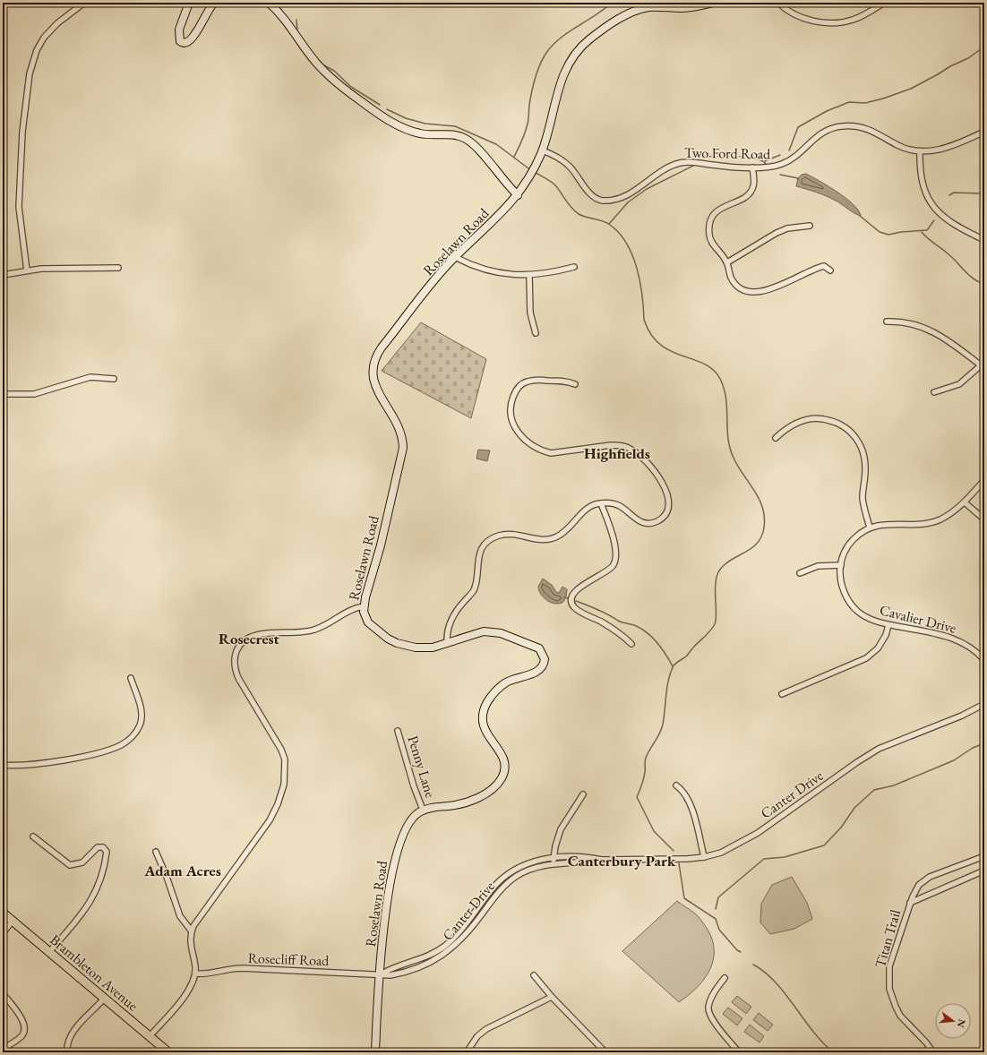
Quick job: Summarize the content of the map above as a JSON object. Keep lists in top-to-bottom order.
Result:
{
  "streets": {
    "main road": ["Brambleton Avenue"],
    "street": [
      "Two Ford Road",
      "Roselawn Road",
      "Cavalier Drive",
      "Penny Lane",
      "Canter Drive",
      "Titan Trail",
      "Rosecliff Road"
    ]
  },
  "crossings": [
    ["Two Ford Road", "Roselawn Road"],
    ["Roselawn Road", "Penny Lane"],
    ["Roselawn Road", "Canter Drive"],
    ["Roselawn Road", "Rosecliff Road"],
    ["Canter Drive", "Rosecliff Road"]
  ],
  "districts": [
    "Highfields",
    "Rosecrest",
    "Canterbury Park",
    "Adam Acres"
  ],
  "north": "right"
}
